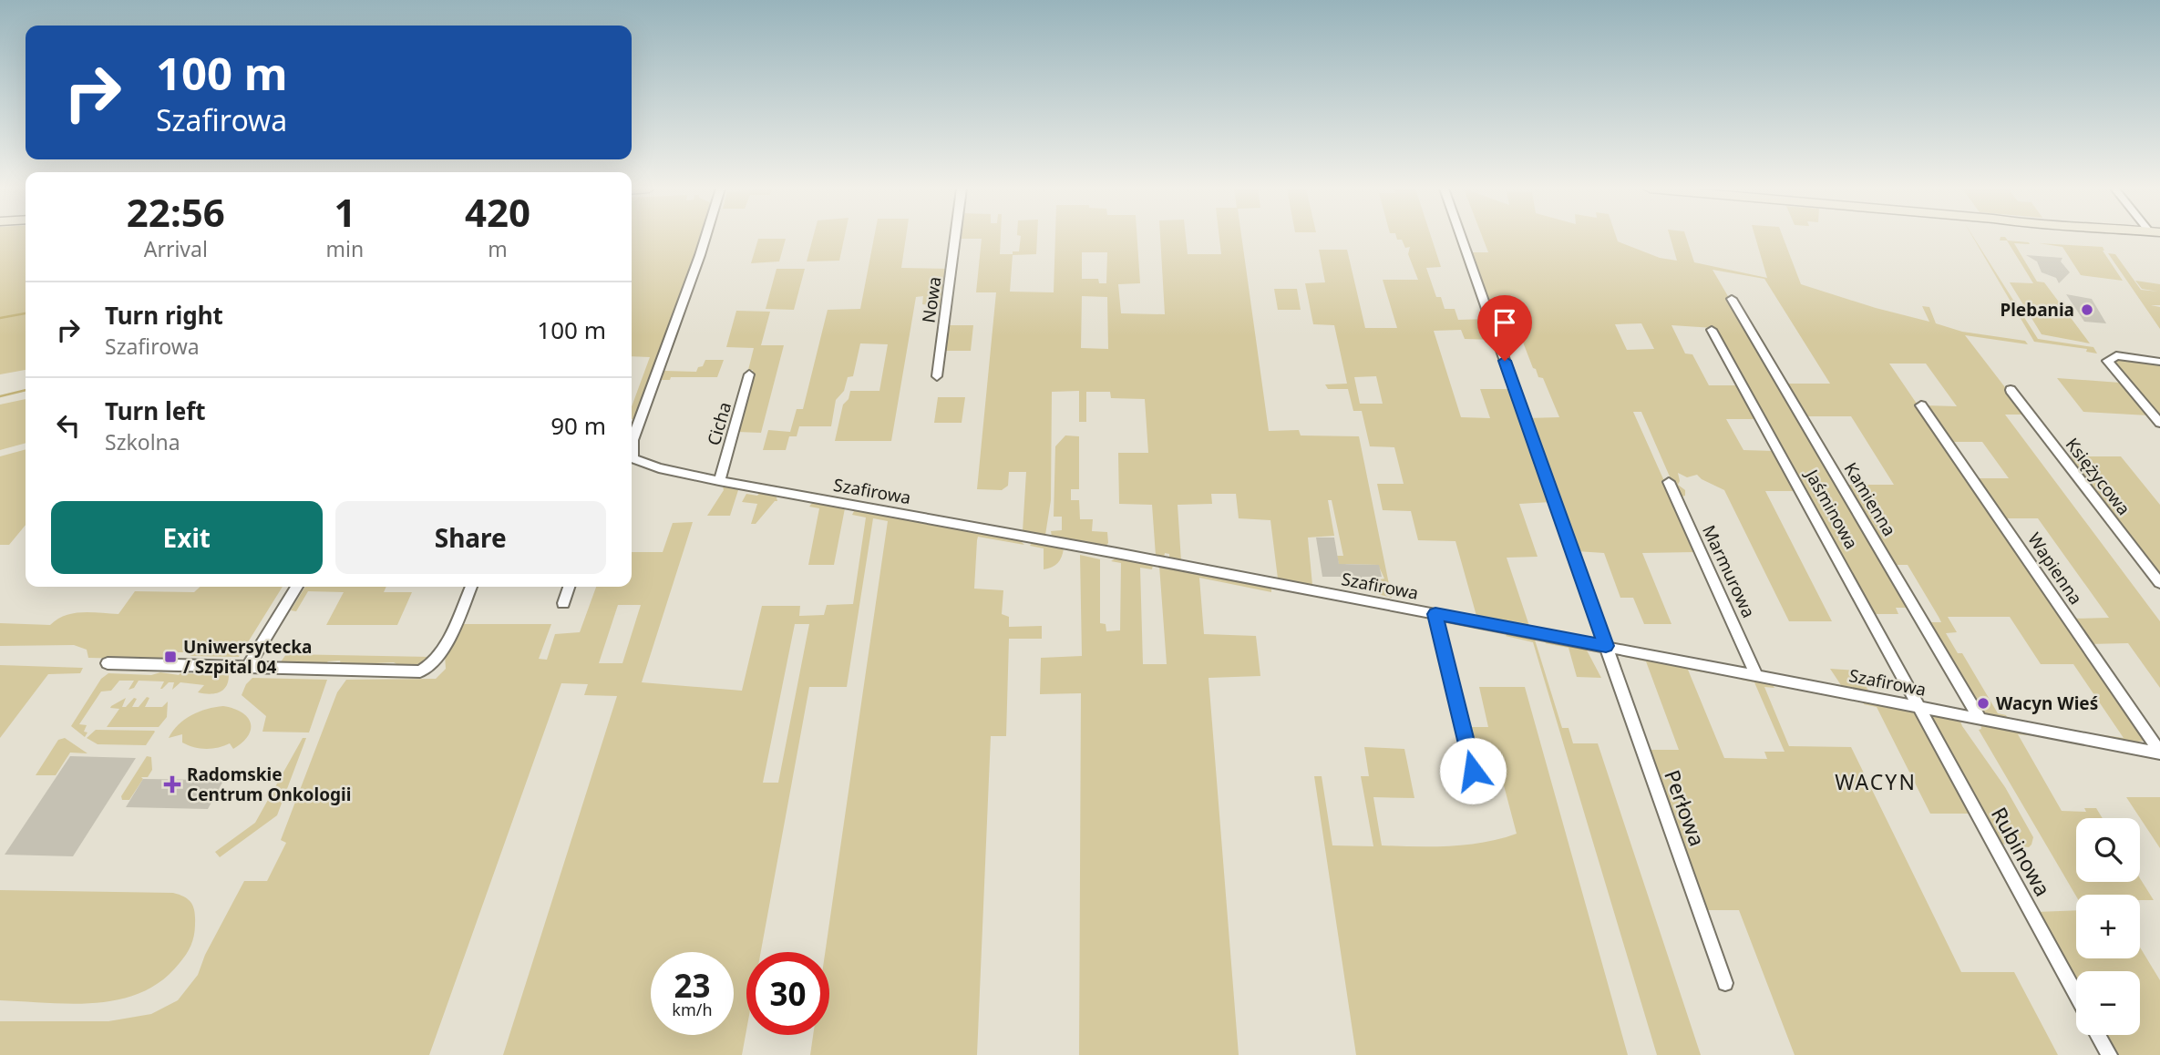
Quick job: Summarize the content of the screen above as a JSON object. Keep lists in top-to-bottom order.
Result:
{
  "streets": {
    "street": [
      "Nowa",
      "Cicha",
      "Księżycowa",
      "Szafirowa",
      "Kamienna",
      "Jaśminowa",
      "Wapienna",
      "Marmurowa",
      "Perłowa",
      "Rubinowa"
    ]
  },
  "crossings": [
    ["Cicha", "Szafirowa"],
    ["Szafirowa", "Kamienna"],
    ["Szafirowa", "Jaśminowa"],
    ["Szafirowa", "Wapienna"],
    ["Szafirowa", "Marmurowa"],
    ["Szafirowa", "Perłowa"],
    ["Szafirowa", "Rubinowa"],
    ["Jaśminowa", "Rubinowa"]
  ],
  "districts": ["WACYN"],
  "places": {
    "other": ["Plebania", "Wacyn Wieś"],
    "transit": ["Uniwersytecka / Szpital 04"],
    "health": ["Radomskie Centrum Onkologii"]
  },
  "page": {
    "turn": ["100 m", "Szafirowa"],
    "eta": [
      "22:56",
      "Arrival",
      "1",
      "min",
      "420",
      "m"
    ],
    "list": [
      {
        "name": "Turn right",
        "note": "Szafirowa",
        "value": "100 m"
      },
      {
        "name": "Turn left",
        "note": "Szkolna",
        "value": "90 m"
      }
    ],
    "buttons": ["Exit", "Share"],
    "map_buttons": ["+", "−"],
    "speed": "23 km/h",
    "limit": "30"
  }
}
